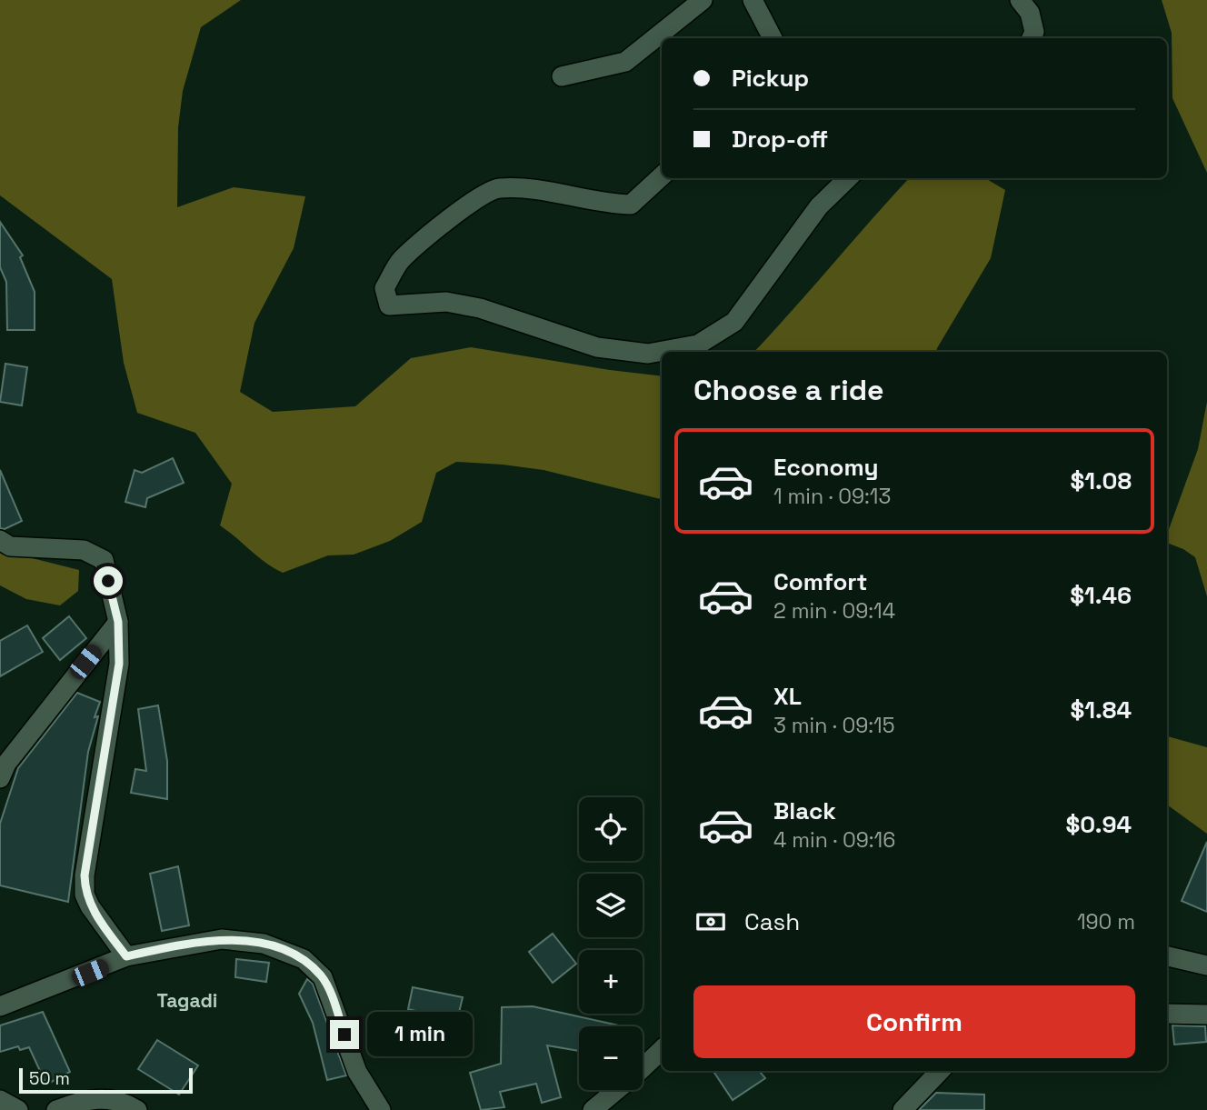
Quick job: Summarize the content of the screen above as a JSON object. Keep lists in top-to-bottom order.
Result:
{
  "districts": ["Tagadi"],
  "scale_bar": "50 m",
  "page": {
    "banner": ["Pickup", "Drop-off"],
    "heading": "Choose a ride",
    "list": [
      {
        "name": "Economy",
        "note": "1 min · 09:13",
        "value": "$1.08"
      },
      {
        "name": "Comfort",
        "note": "2 min · 09:14",
        "value": "$1.46"
      },
      {
        "name": "XL",
        "note": "3 min · 09:15",
        "value": "$1.84"
      },
      {
        "name": "Black",
        "note": "4 min · 09:16",
        "value": "$0.94"
      }
    ],
    "map_buttons": ["+", "−"],
    "pay": ["Cash", "190 m"],
    "buttons": "Confirm",
    "bubble": "1 min",
    "scale": "50 m"
  }
}
